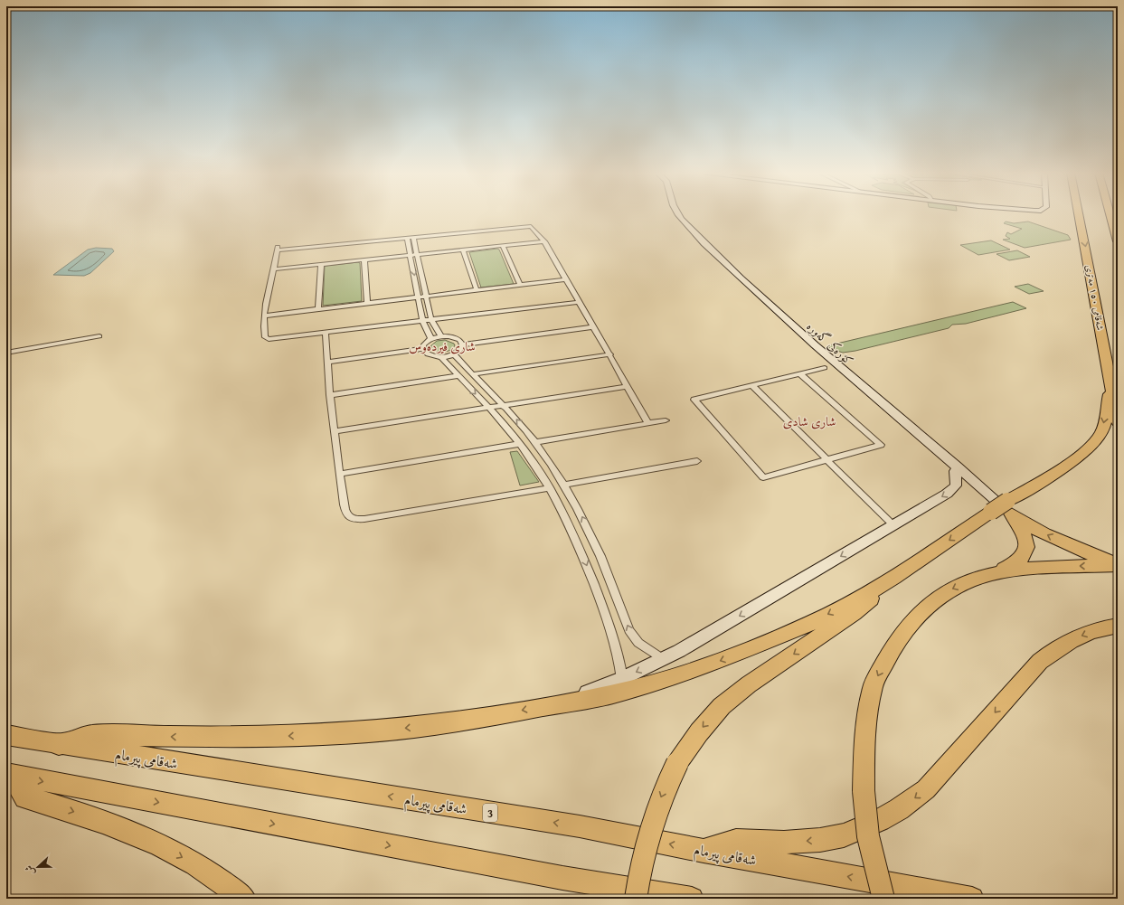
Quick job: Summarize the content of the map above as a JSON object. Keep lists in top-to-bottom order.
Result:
{
  "streets": {
    "highway": ["شەقامی ١٥٠ مەتری", "شەقامی پیرمام", "3"],
    "street": ["کۆرەکی گەورە"]
  },
  "one_way": ["شەقامی ١٥٠ مەتری"],
  "districts": ["شاری فیردەوس", "شاری شادی"],
  "north": "left"
}
